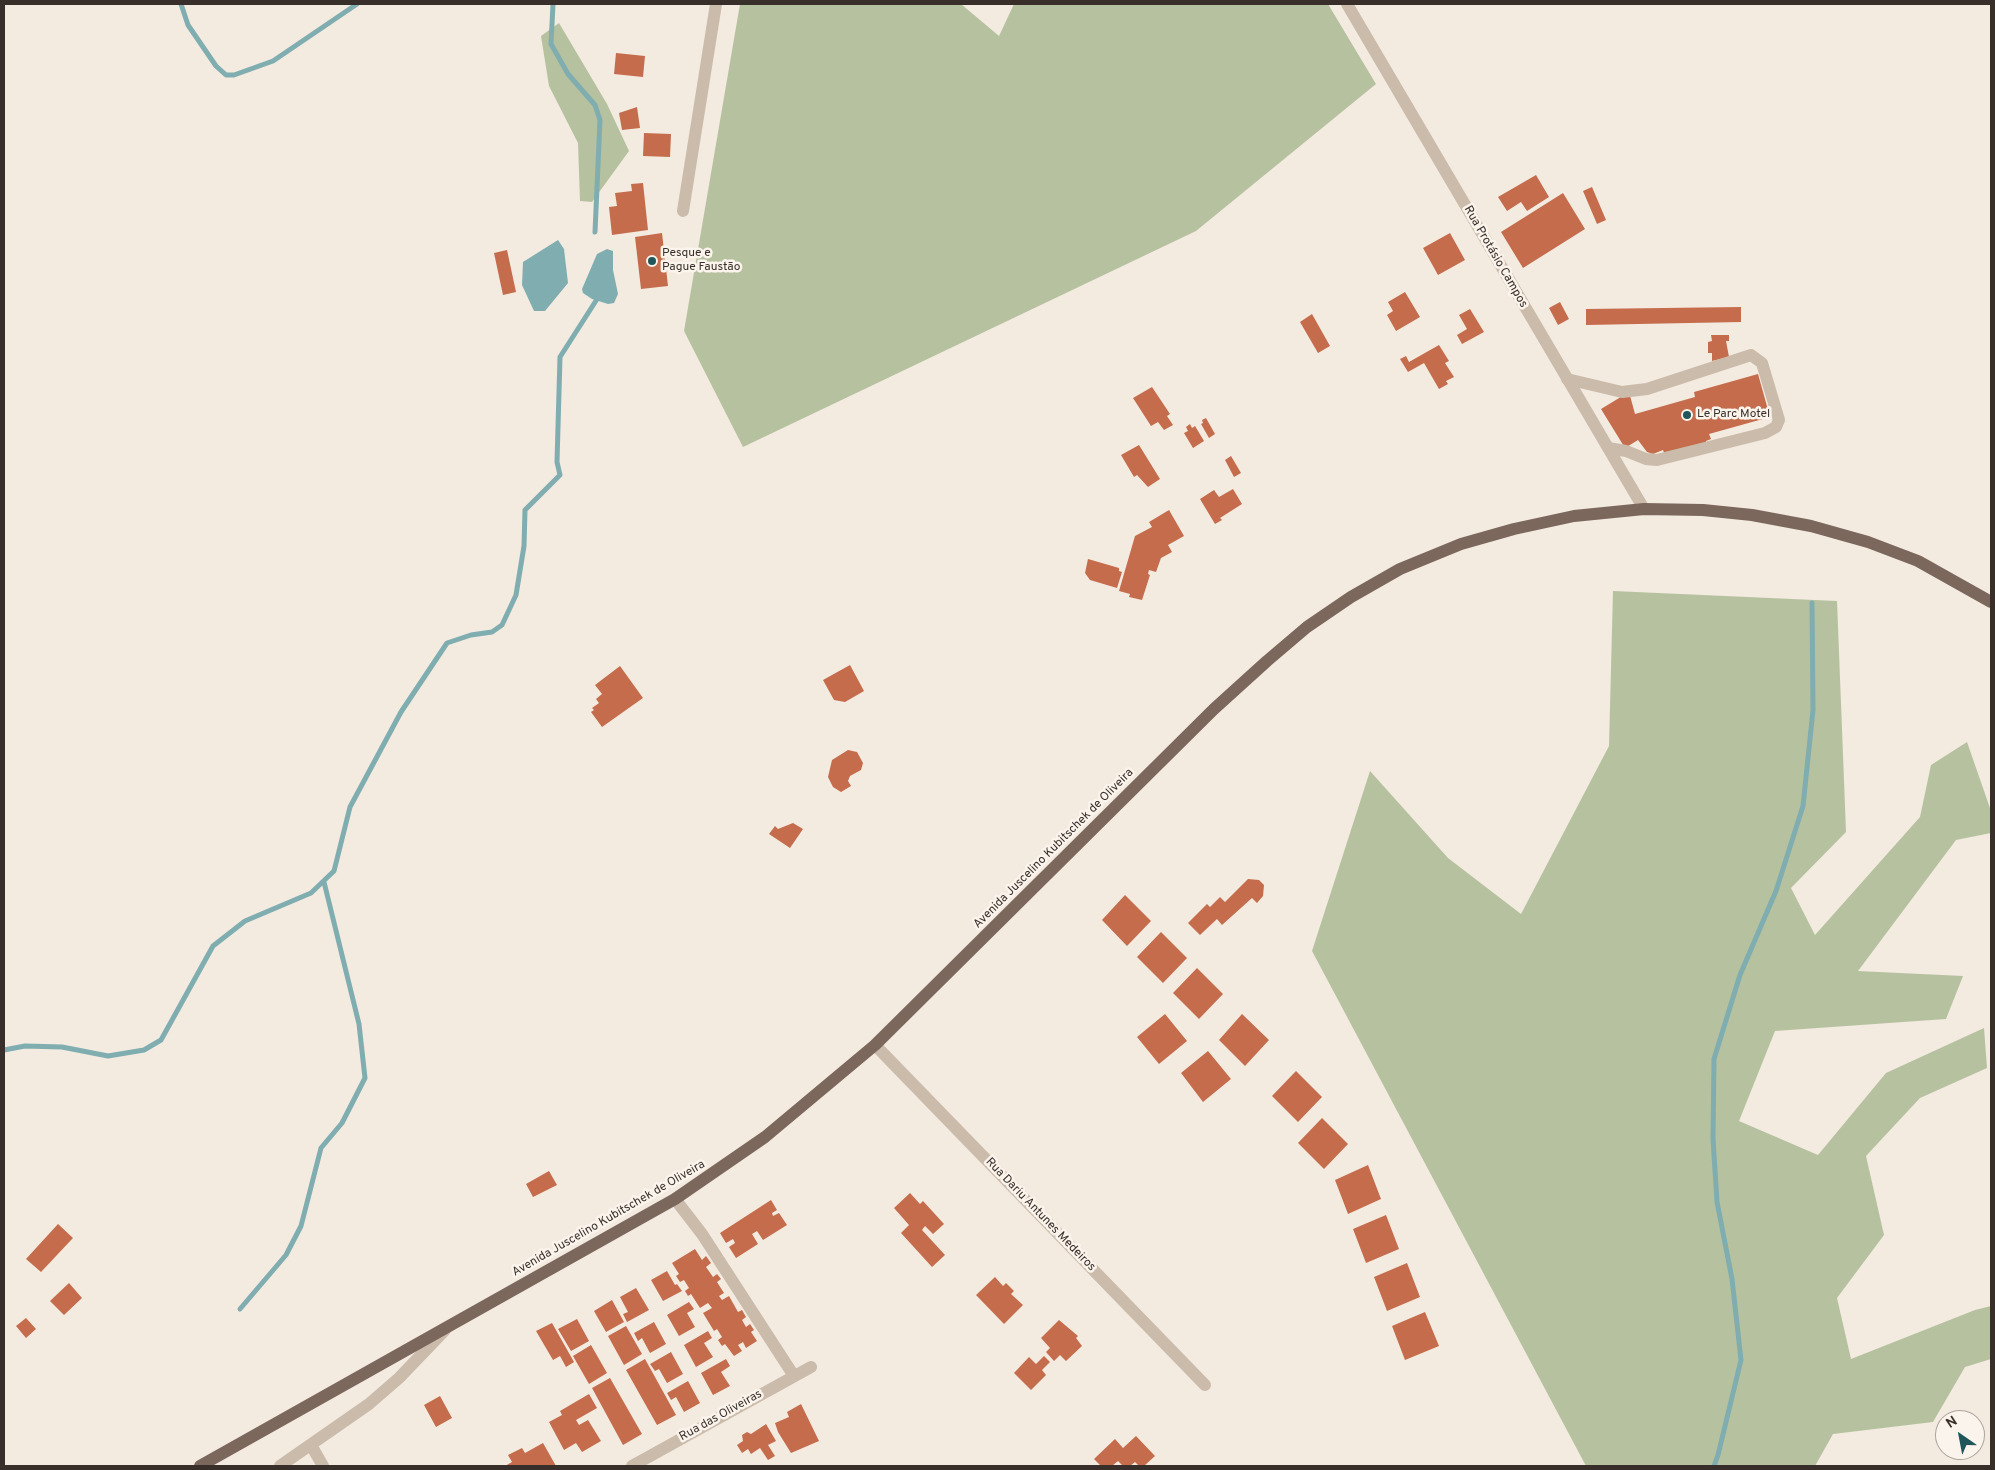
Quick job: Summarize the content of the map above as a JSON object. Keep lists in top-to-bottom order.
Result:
{
  "streets": {
    "main road": ["Avenida Juscelino Kubitschek de Oliveira"],
    "street": ["Rua Protásio Campos", "Rua Dariu Antunes Medeiros", "Rua das Oliveiras"]
  },
  "crossings": [
    ["Rua Protásio Campos", "Avenida Juscelino Kubitschek de Oliveira"],
    ["Avenida Juscelino Kubitschek de Oliveira", "Rua Dariu Antunes Medeiros"]
  ],
  "places": ["Pesque e Pague Faustão", "Le Parc Motel"],
  "north": "top left"
}
